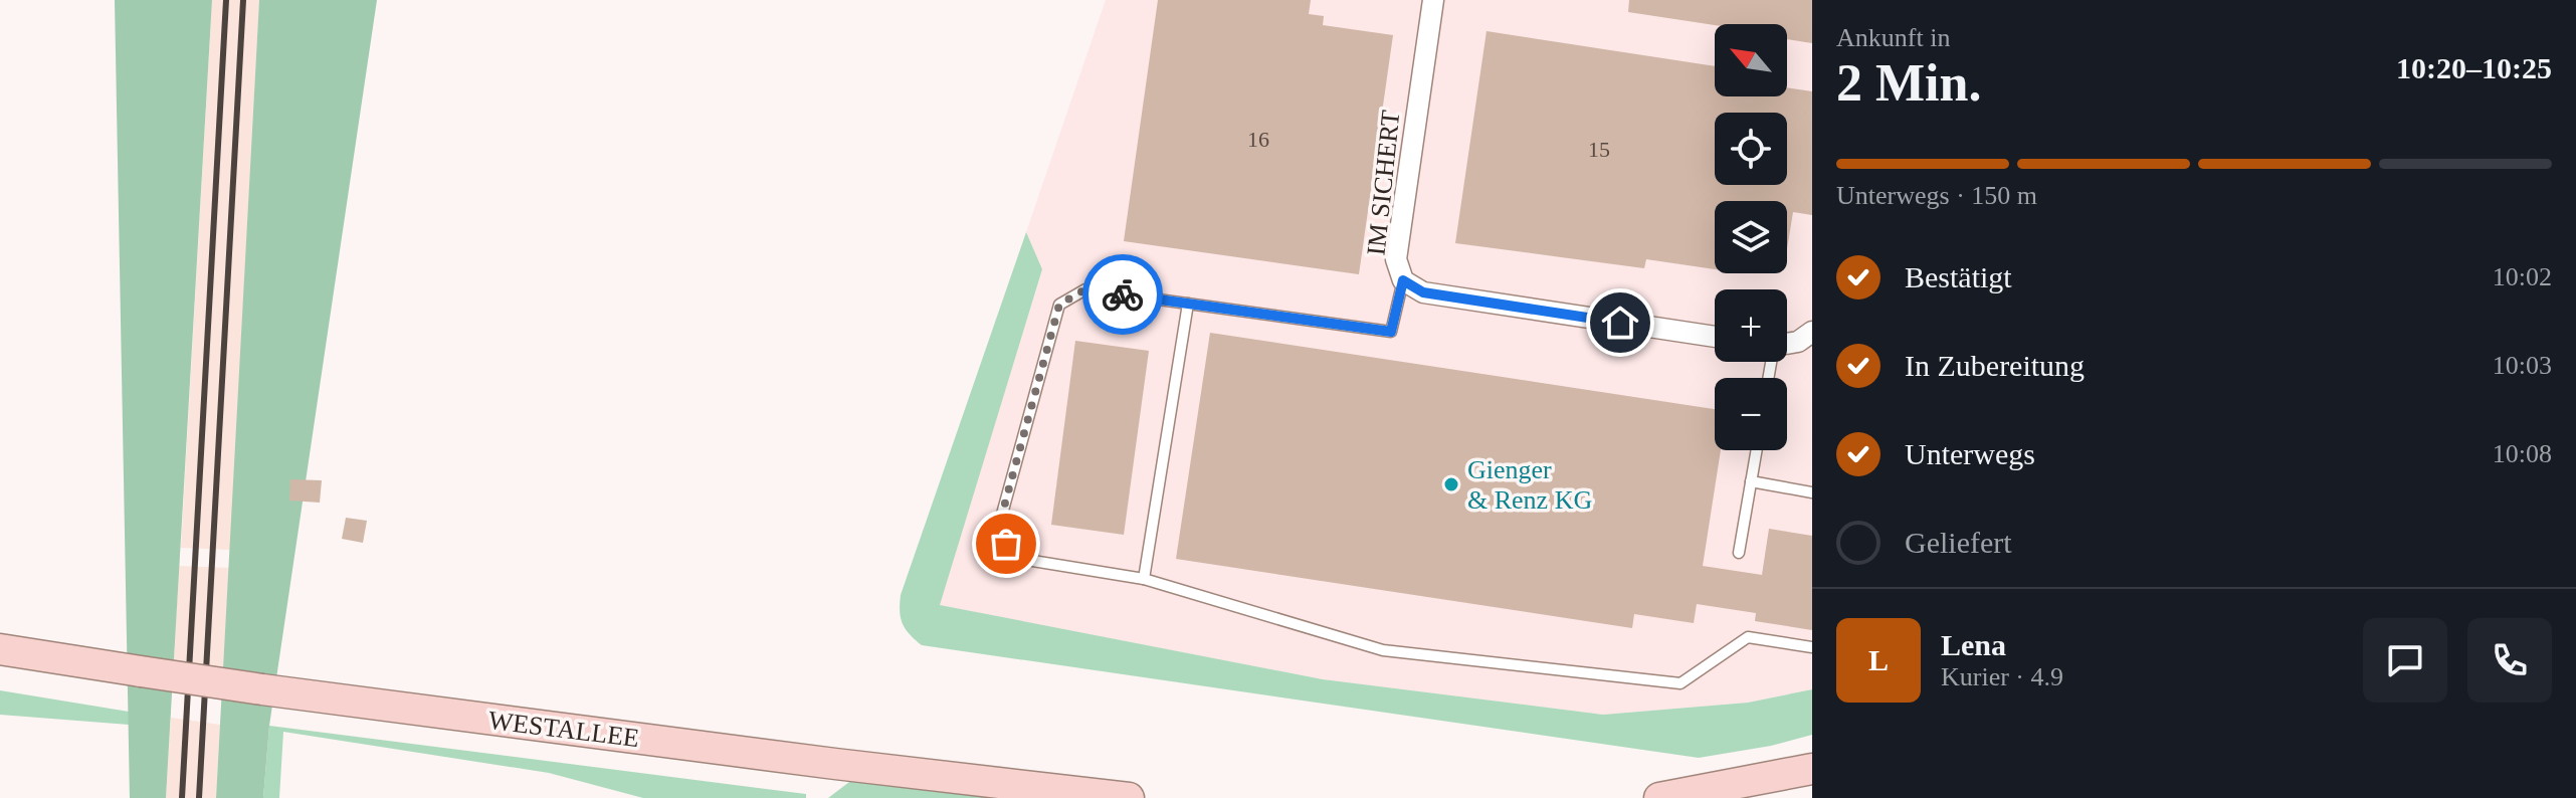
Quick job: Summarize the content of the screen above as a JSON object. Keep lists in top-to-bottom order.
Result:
{
  "streets": {
    "main road": ["WESTALLEE"],
    "street": ["IM SICHERT"]
  },
  "places": ["Gienger & Renz KG"],
  "house_numbers": ["16", "15"],
  "north": "top left",
  "page": {
    "heading": ["2 Min.", "Ankunft in", "10:20–10:25"],
    "panel": ["Lena", "Kurier · 4.9"],
    "map_buttons": ["+", "−"],
    "bar": "Unterwegs · 150 m",
    "list": [
      ["Bestätigt", "10:02"],
      ["In Zubereitung", "10:03"],
      ["Unterwegs", "10:08"],
      "Geliefert"
    ],
    "round": "L"
  }
}
